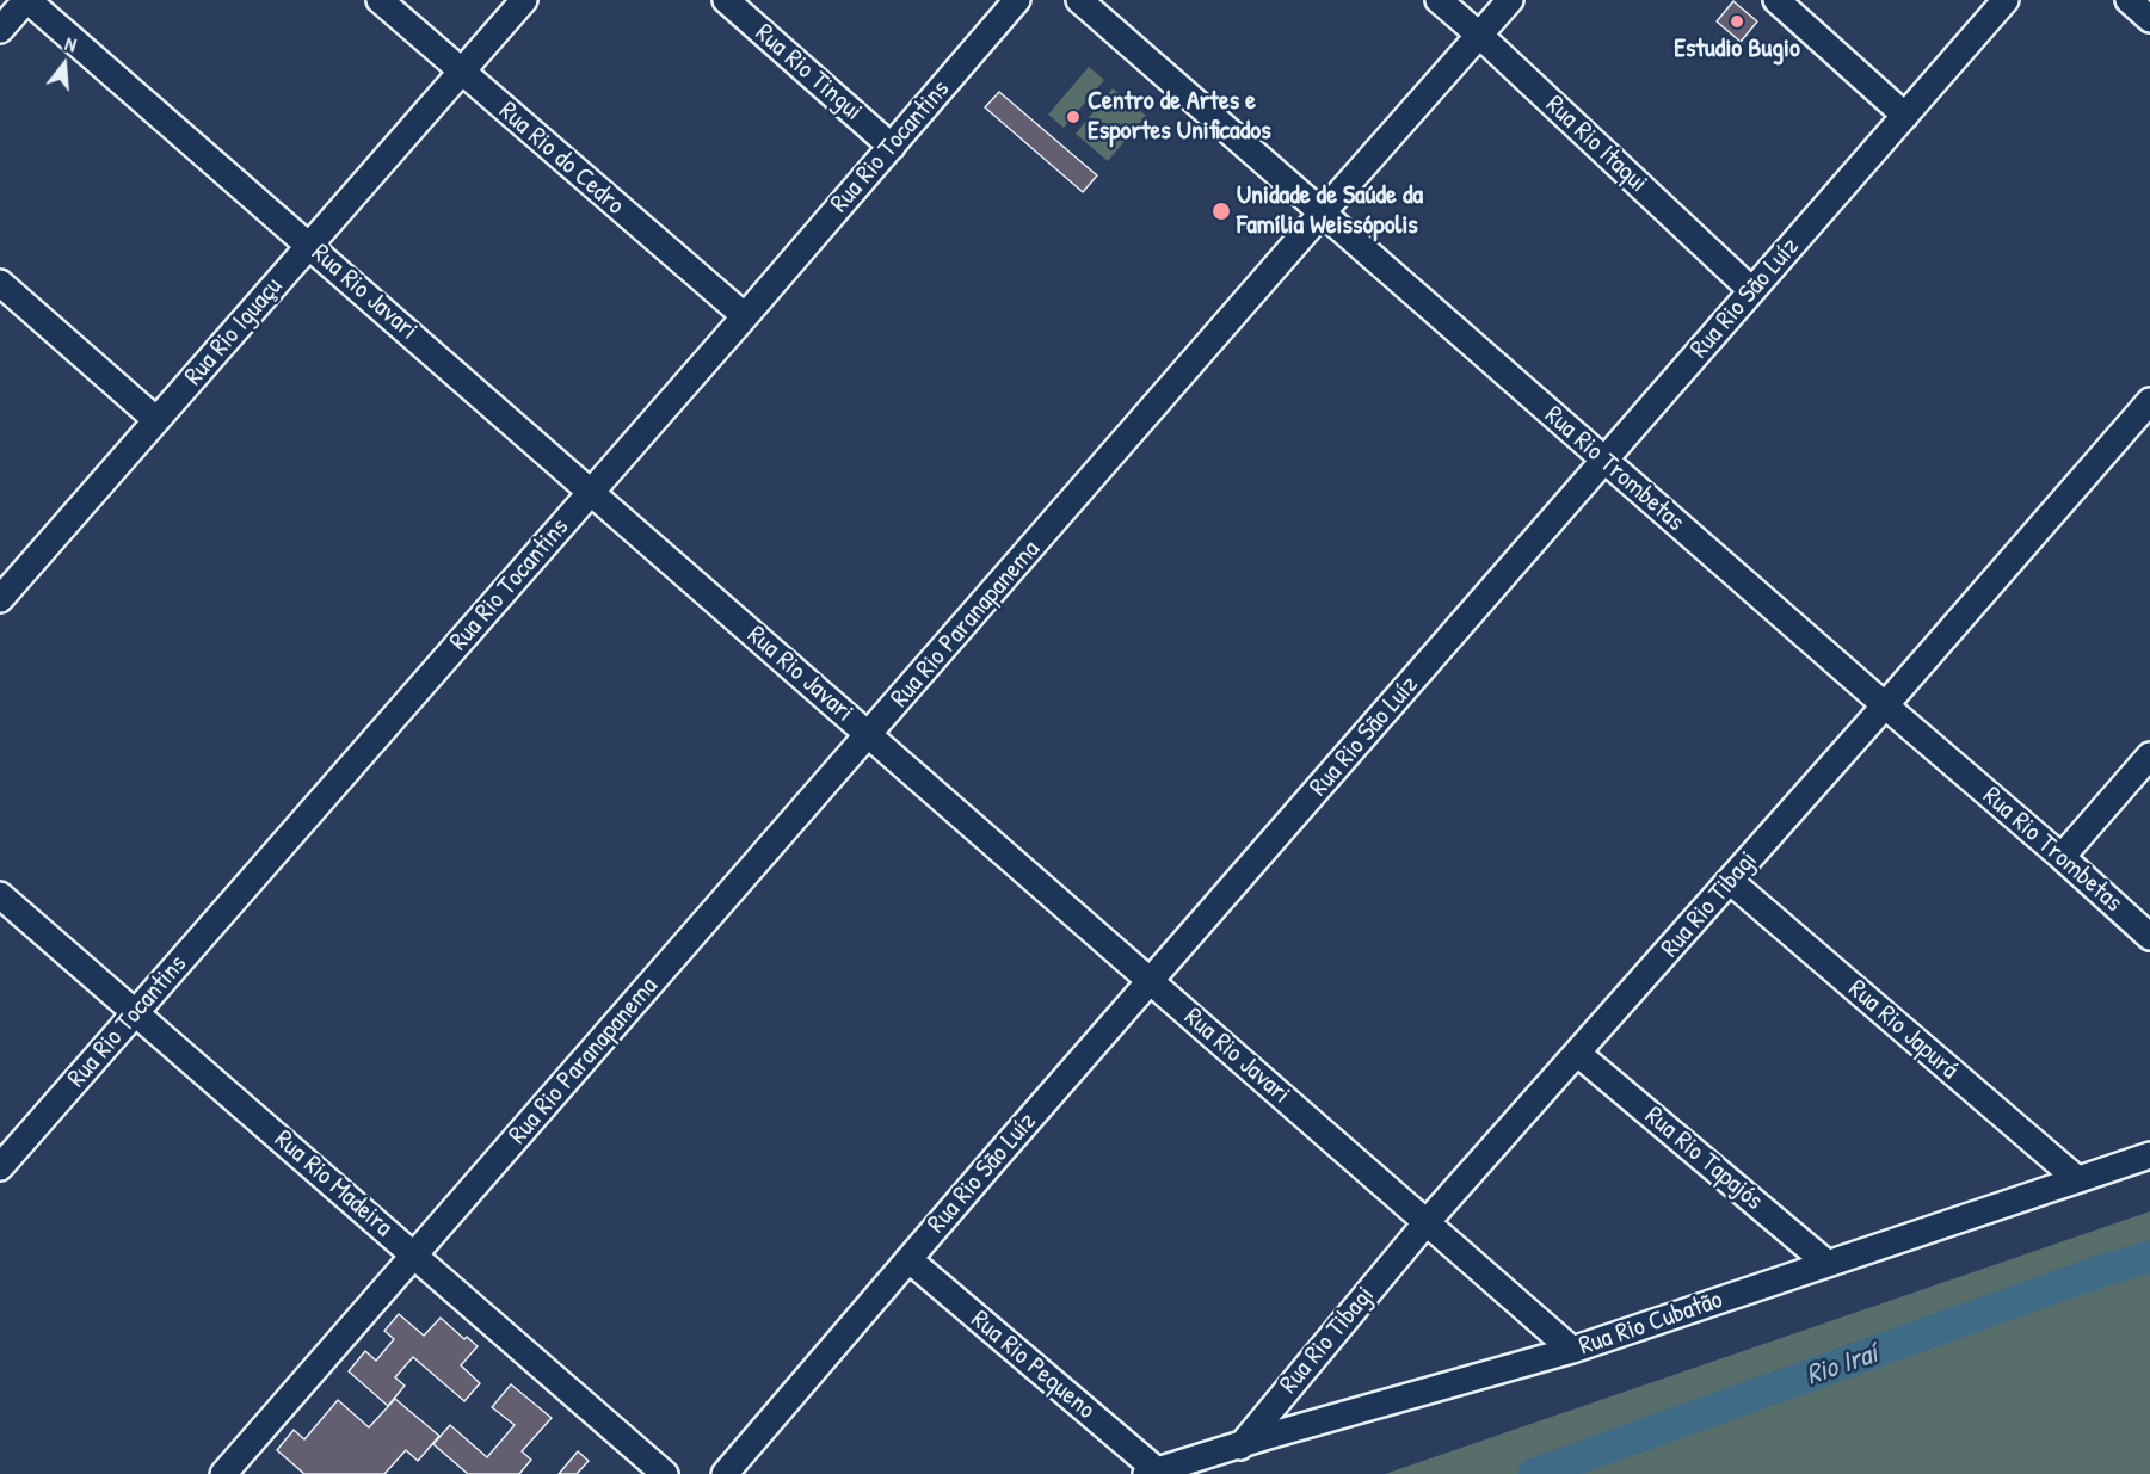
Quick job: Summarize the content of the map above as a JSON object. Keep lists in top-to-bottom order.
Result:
{
  "streets": {
    "street": [
      "Rua Rio Tingui",
      "Rua Rio Itaqui",
      "Rua Rio Tocantins",
      "Rua Rio do Cedro",
      "Rua Rio Javari",
      "Rua Rio São Luíz",
      "Rua Rio Iguaçu",
      "Rua Rio Trombetas",
      "Rua Rio Paranapanema",
      "Rua Rio Tibagi",
      "Rua Rio Japurá",
      "Rua Rio Tapajós",
      "Rua Rio Madeira",
      "Rua Rio Cubatão",
      "Rua Rio Pequeno"
    ]
  },
  "crossings": [
    ["Rua Rio Tingui", "Rua Rio Tocantins"],
    ["Rua Rio Itaqui", "Rua Rio São Luíz"],
    ["Rua Rio Itaqui", "Rua Rio Paranapanema"],
    ["Rua Rio Tocantins", "Rua Rio do Cedro"],
    ["Rua Rio Tocantins", "Rua Rio Javari"],
    ["Rua Rio Tocantins", "Rua Rio Madeira"],
    ["Rua Rio do Cedro", "Rua Rio Iguaçu"],
    ["Rua Rio Javari", "Rua Rio São Luíz"],
    ["Rua Rio Javari", "Rua Rio Iguaçu"],
    ["Rua Rio Javari", "Rua Rio Paranapanema"],
    ["Rua Rio Javari", "Rua Rio Tibagi"],
    ["Rua Rio Javari", "Rua Rio Cubatão"],
    ["Rua Rio São Luíz", "Rua Rio Trombetas"],
    ["Rua Rio São Luíz", "Rua Rio Pequeno"],
    ["Rua Rio Trombetas", "Rua Rio Paranapanema"],
    ["Rua Rio Trombetas", "Rua Rio Tibagi"],
    ["Rua Rio Paranapanema", "Rua Rio Madeira"],
    ["Rua Rio Tibagi", "Rua Rio Japurá"],
    ["Rua Rio Tibagi", "Rua Rio Tapajós"],
    ["Rua Rio Tibagi", "Rua Rio Cubatão"],
    ["Rua Rio Japurá", "Rua Rio Cubatão"],
    ["Rua Rio Tapajós", "Rua Rio Cubatão"],
    ["Rua Rio Cubatão", "Rua Rio Pequeno"]
  ],
  "water": ["Rio Iraí"],
  "places": ["Estudio Bugio", "Centro de Artes e Esportes Unificados", "Unidade de Saúde da Família Weissópolis"],
  "north": "top"
}
